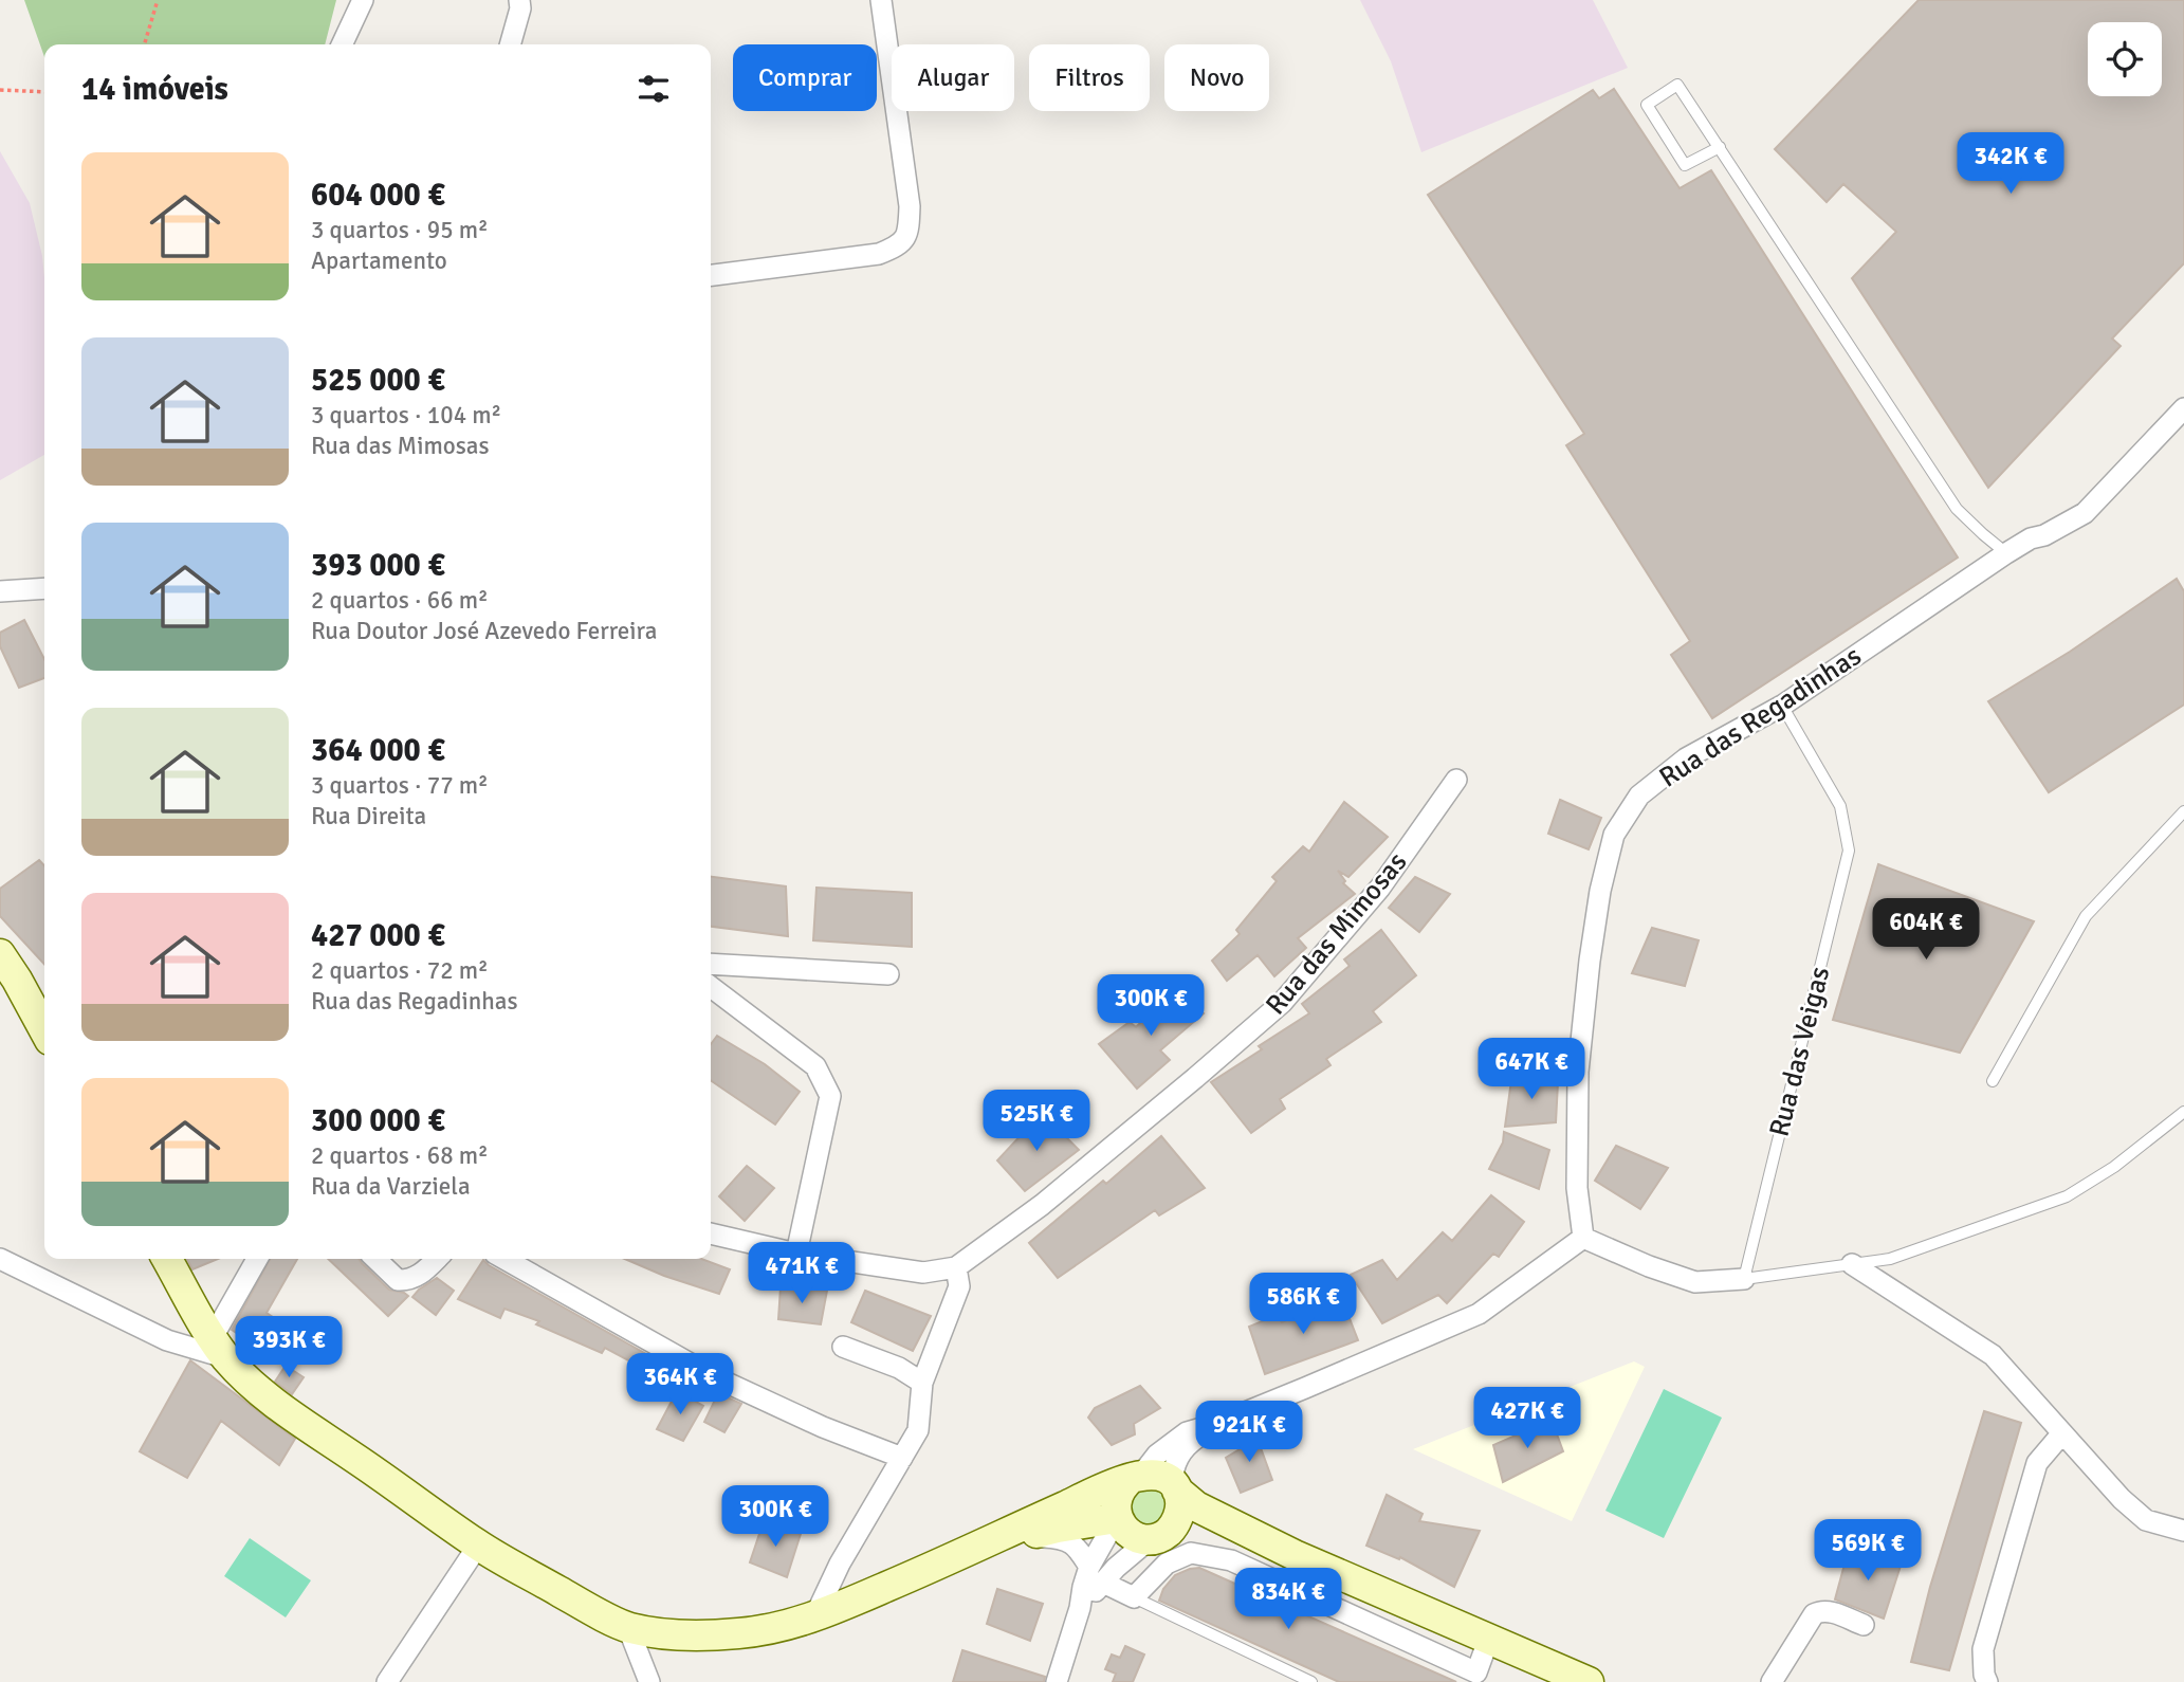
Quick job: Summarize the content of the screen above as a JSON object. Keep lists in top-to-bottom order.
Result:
{
  "streets": {
    "street": ["Rua das Regadinhas", "Rua das Mimosas"],
    "lane": ["Rua das Veigas"]
  },
  "crossings": [
    ["Rua das Regadinhas", "Rua das Veigas"]
  ],
  "page": {
    "chip": [
      "Comprar",
      "Alugar",
      "Filtros",
      "Novo"
    ],
    "heading": "14 imóveis",
    "price": [
      "342K €",
      "604K €",
      "300K €",
      "647K €",
      "525K €",
      "471K €",
      "586K €",
      "393K €",
      "364K €",
      "427K €",
      "921K €",
      "300K €",
      "569K €",
      "834K €"
    ],
    "list": [
      {
        "name": "604 000 €",
        "note": "3 quartos · 95 m² · Apartamento"
      },
      {
        "name": "525 000 €",
        "note": "3 quartos · 104 m² · Rua das Mimosas"
      },
      {
        "name": "393 000 €",
        "note": "2 quartos · 66 m² · Rua Doutor José Azevedo Ferreira"
      },
      {
        "name": "364 000 €",
        "note": "3 quartos · 77 m² · Rua Direita"
      },
      {
        "name": "427 000 €",
        "note": "2 quartos · 72 m² · Rua das Regadinhas"
      },
      {
        "name": "300 000 €",
        "note": "2 quartos · 68 m² · Rua da Varziela"
      }
    ]
  }
}
